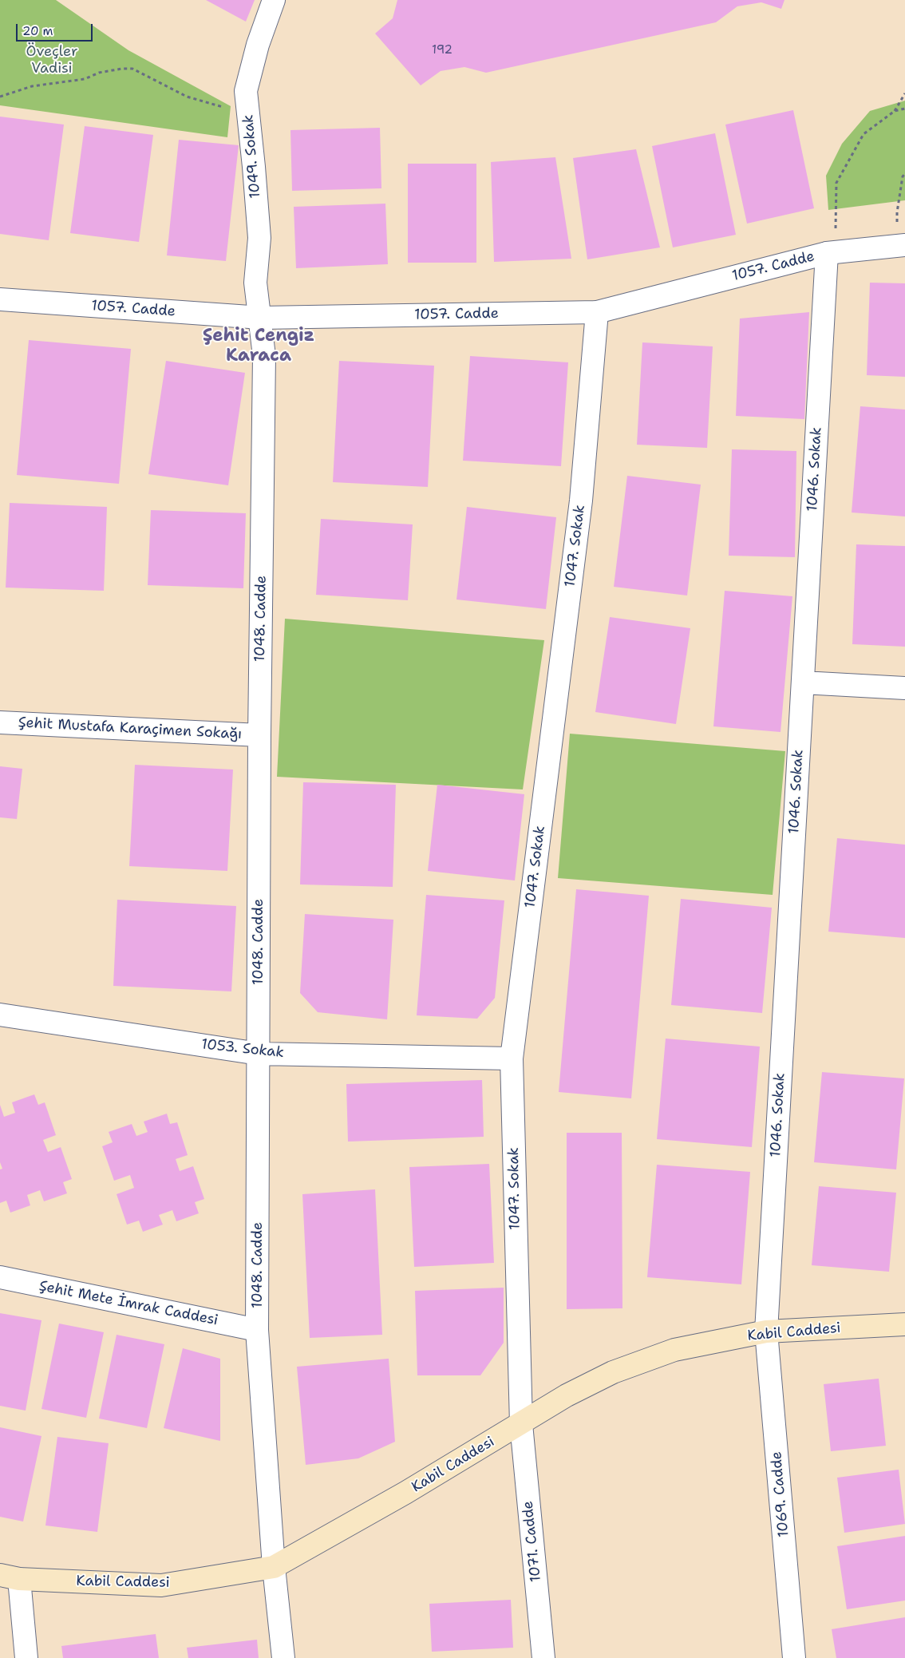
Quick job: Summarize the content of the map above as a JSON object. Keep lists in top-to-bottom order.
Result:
{
  "streets": {
    "main road": ["Kabil Caddesi"],
    "street": [
      "1049. Sokak",
      "1057. Cadde",
      "1046. Sokak",
      "1047. Sokak",
      "1048. Cadde",
      "Şehit Mustafa Karaçimen Sokağı",
      "1053. Sokak",
      "Şehit Mete İmrak Caddesi",
      "1069. Cadde",
      "1071. Cadde"
    ]
  },
  "crossings": [
    ["1049. Sokak", "1057. Cadde"],
    ["1049. Sokak", "1048. Cadde"],
    ["1057. Cadde", "1046. Sokak"],
    ["1057. Cadde", "1047. Sokak"],
    ["1057. Cadde", "1048. Cadde"],
    ["1046. Sokak", "Kabil Caddesi"],
    ["1046. Sokak", "1069. Cadde"],
    ["1047. Sokak", "1053. Sokak"],
    ["1047. Sokak", "Kabil Caddesi"],
    ["1047. Sokak", "1071. Cadde"],
    ["1048. Cadde", "Şehit Mustafa Karaçimen Sokağı"],
    ["1048. Cadde", "1053. Sokak"],
    ["1048. Cadde", "Şehit Mete İmrak Caddesi"],
    ["1048. Cadde", "Kabil Caddesi"],
    ["Kabil Caddesi", "1069. Cadde"],
    ["Kabil Caddesi", "1071. Cadde"]
  ],
  "districts": ["Şehit Cengiz Karaca"],
  "parks": ["Öveçler Vadisi"],
  "house_numbers": ["192"],
  "scale_bar": "20 m"
}
